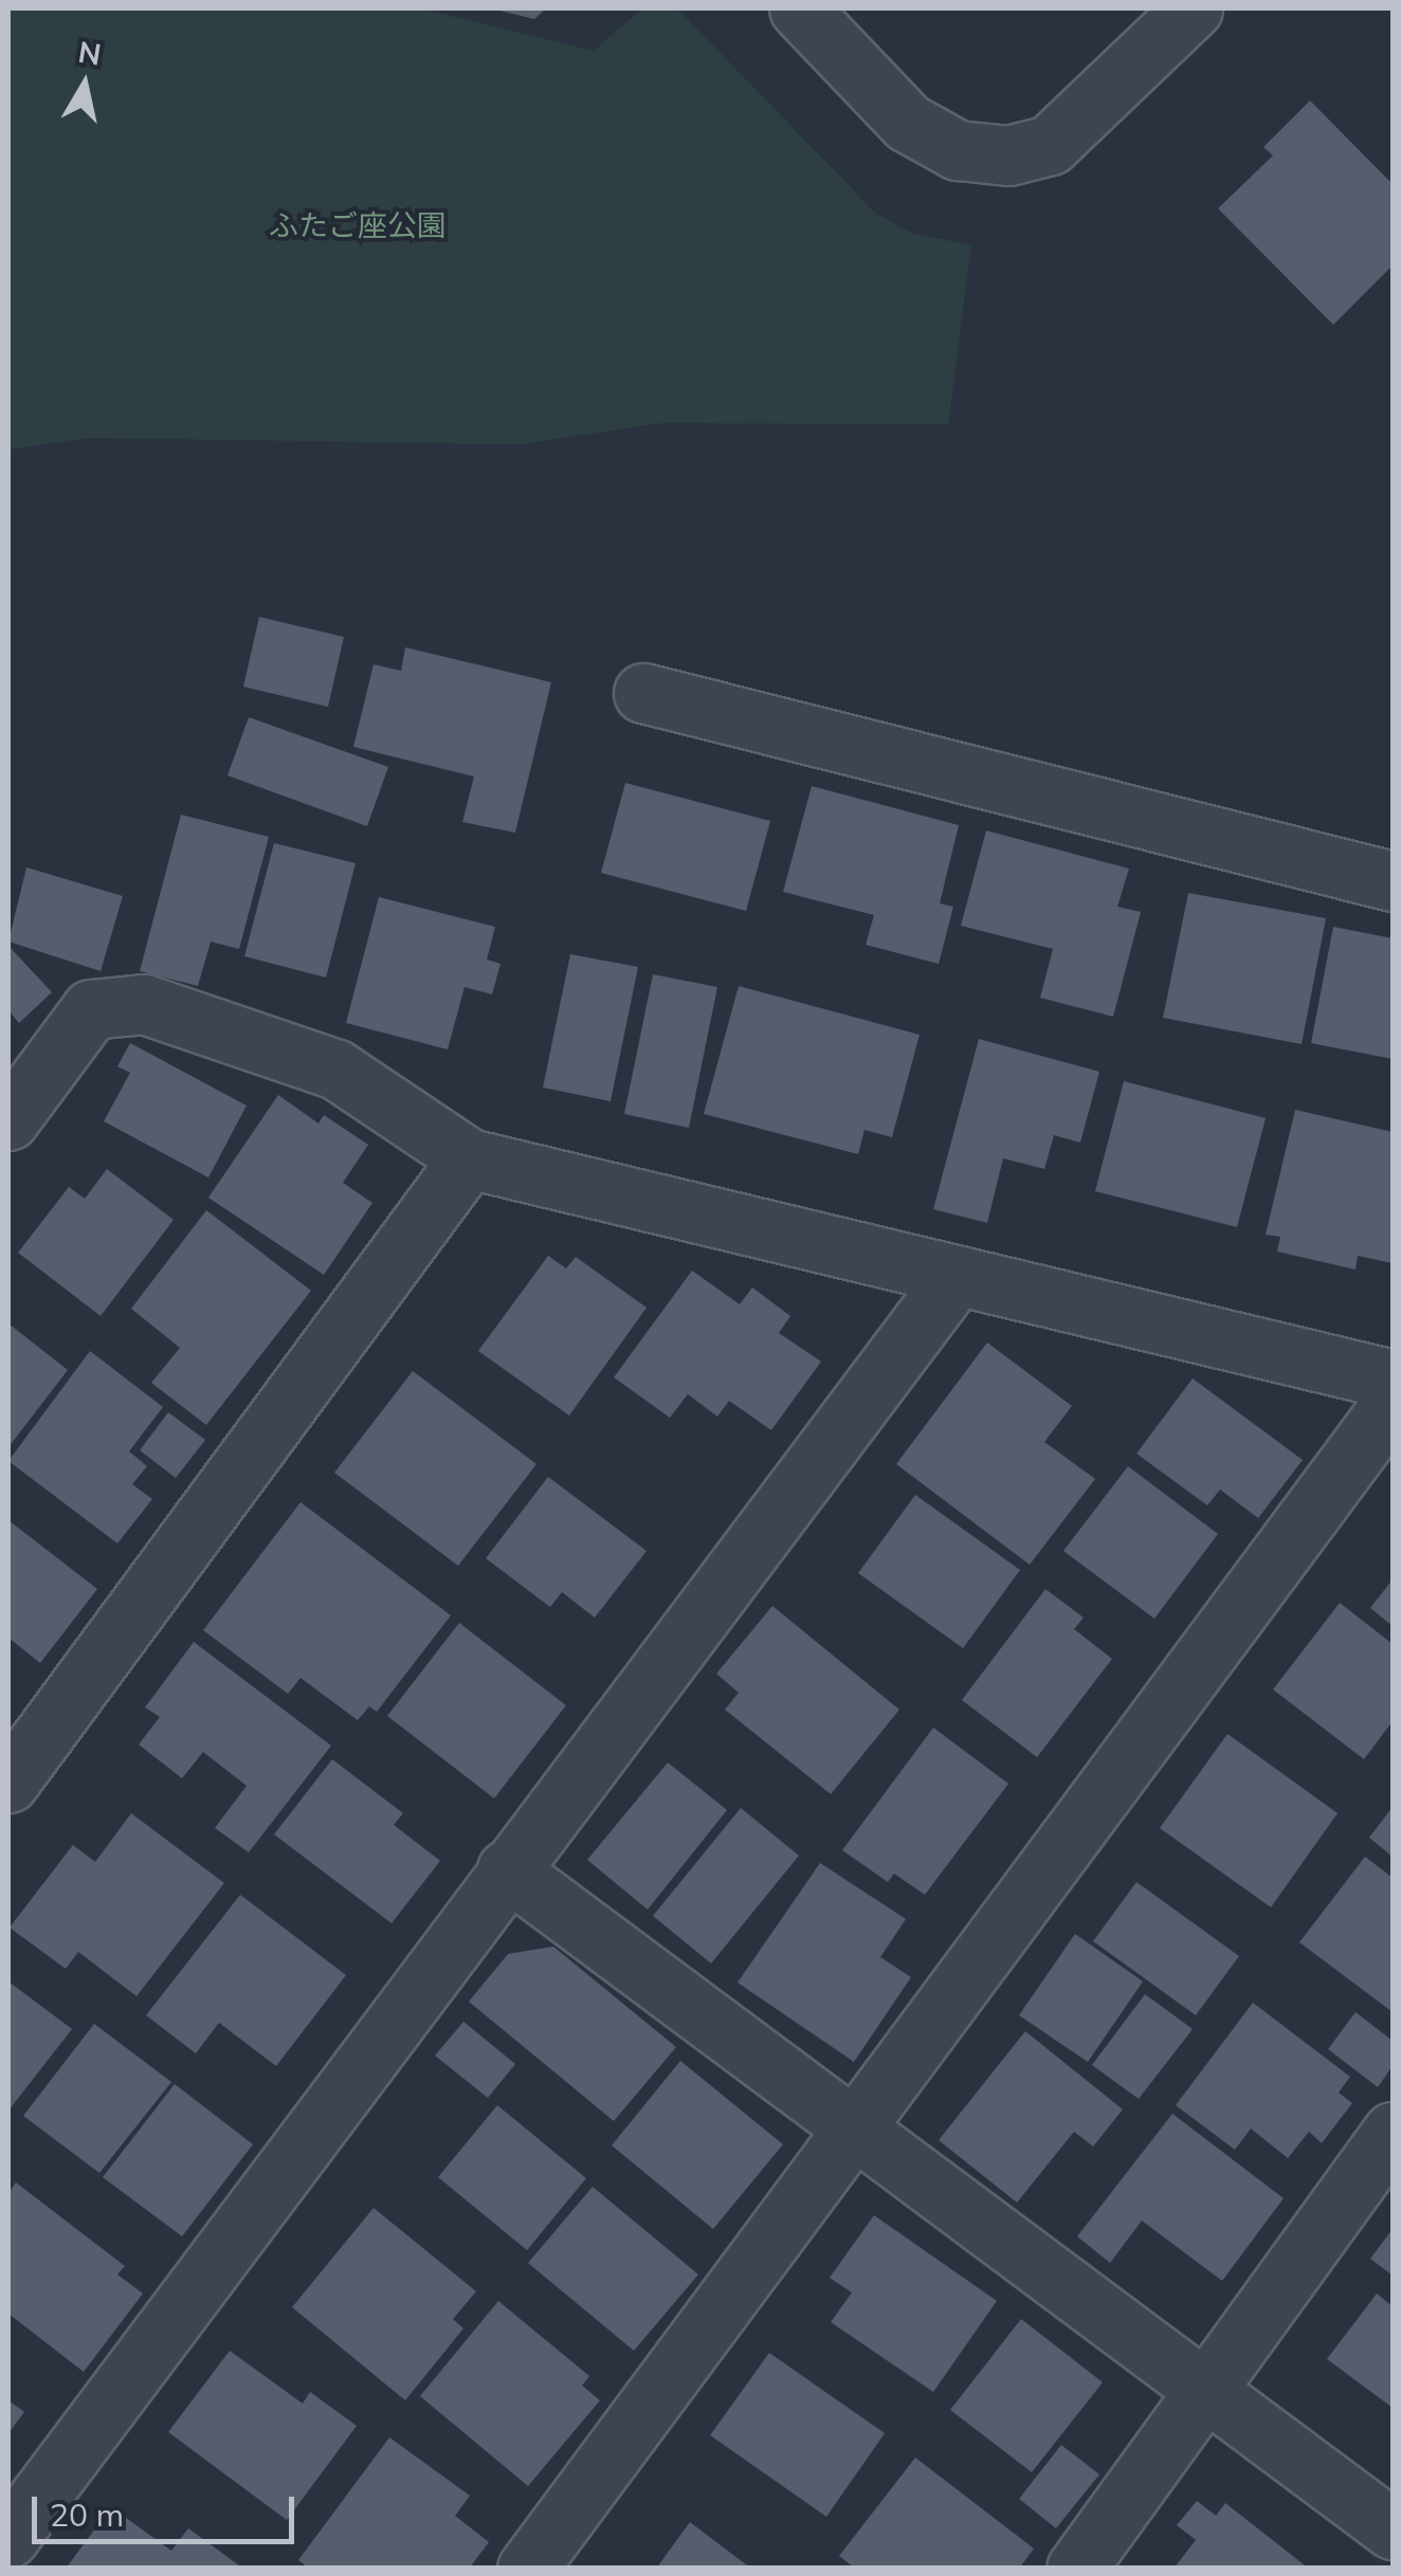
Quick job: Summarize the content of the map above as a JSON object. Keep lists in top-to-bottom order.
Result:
{
  "parks": ["ふたご座公園"],
  "scale_bar": "20 m",
  "north": "top"
}
